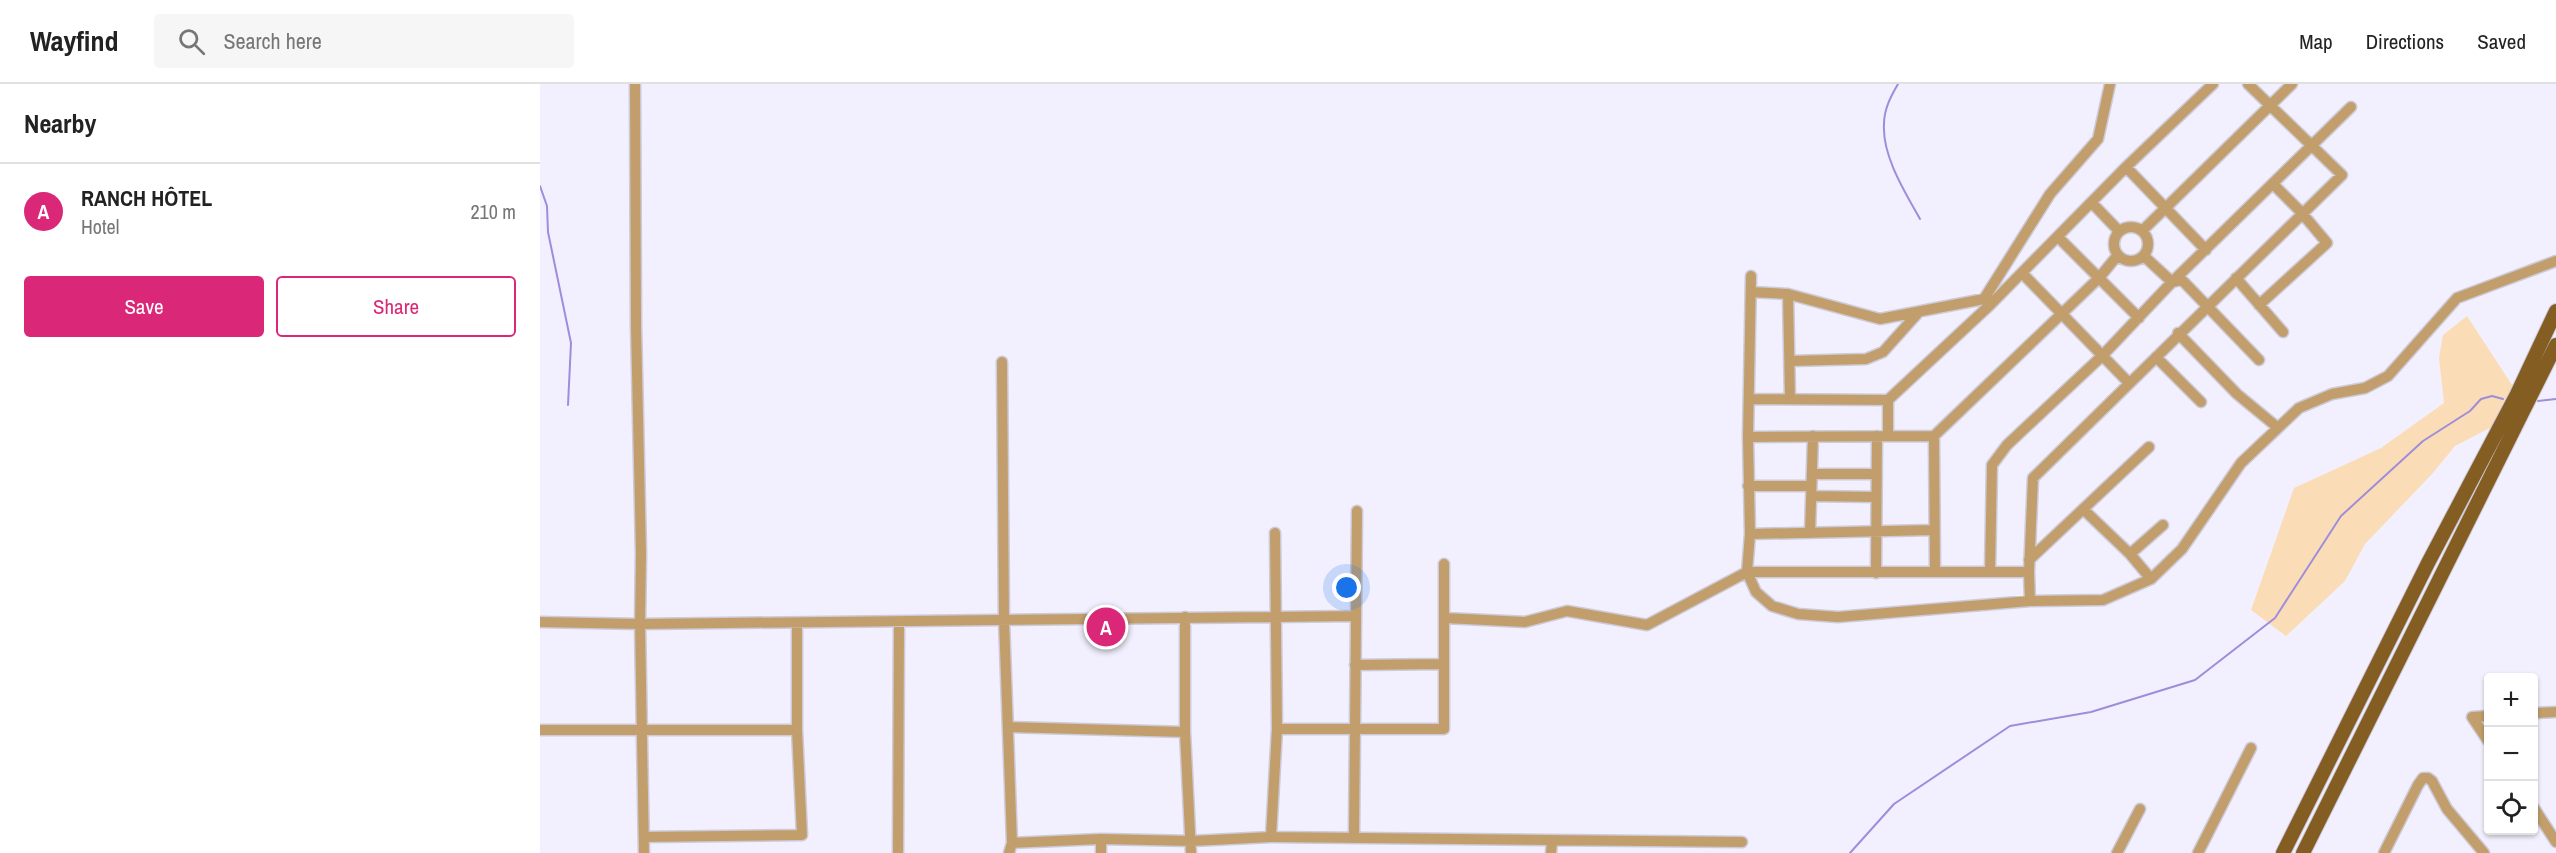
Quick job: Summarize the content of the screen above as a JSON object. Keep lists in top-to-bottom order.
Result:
{
  "page": {
    "header": "Wayfind",
    "search": "Search here",
    "nav": ["Map", "Directions", "Saved"],
    "heading": "Nearby",
    "list": [
      {
        "mark": "A",
        "name": "RANCH HÔTEL",
        "note": "Hotel",
        "value": "210 m"
      }
    ],
    "buttons": ["Save", "Share"],
    "pins": "A",
    "map_buttons": ["+", "−"]
  }
}
